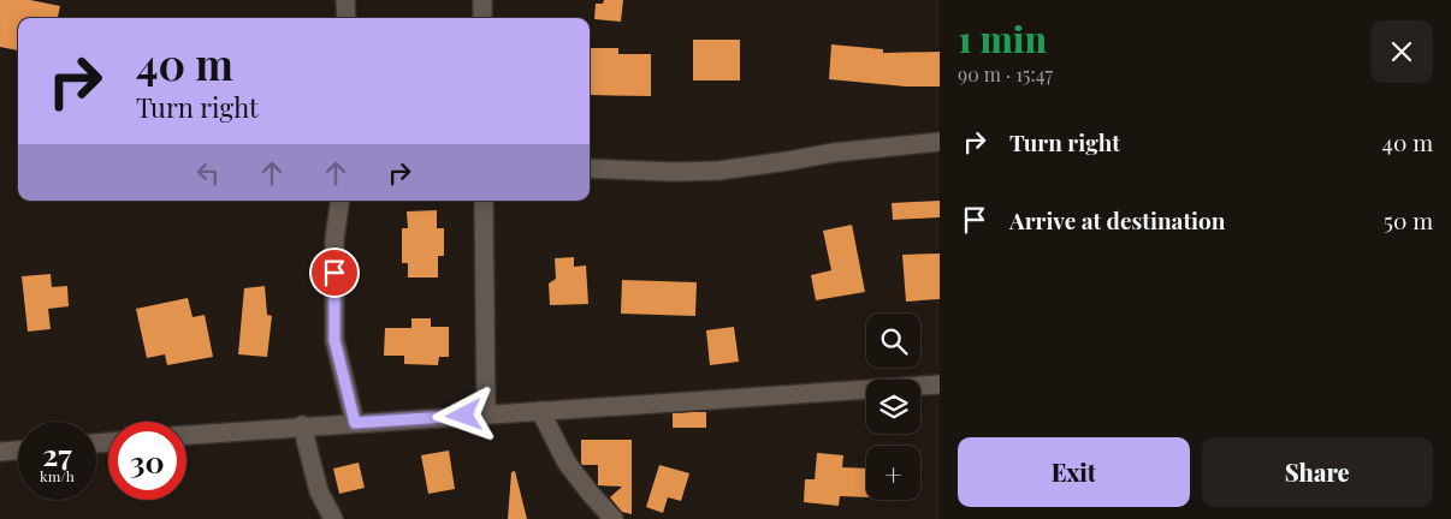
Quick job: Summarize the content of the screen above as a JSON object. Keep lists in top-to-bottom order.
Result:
{
  "page": {
    "heading": ["1 min", "90 m · 15:47"],
    "turn": ["40 m", "Turn right"],
    "list": [
      {
        "name": "Turn right",
        "value": "40 m"
      },
      {
        "name": "Arrive at destination",
        "value": "50 m"
      }
    ],
    "map_buttons": "+",
    "speed": "27 km/h",
    "limit": "30",
    "buttons": ["Exit", "Share"]
  }
}
